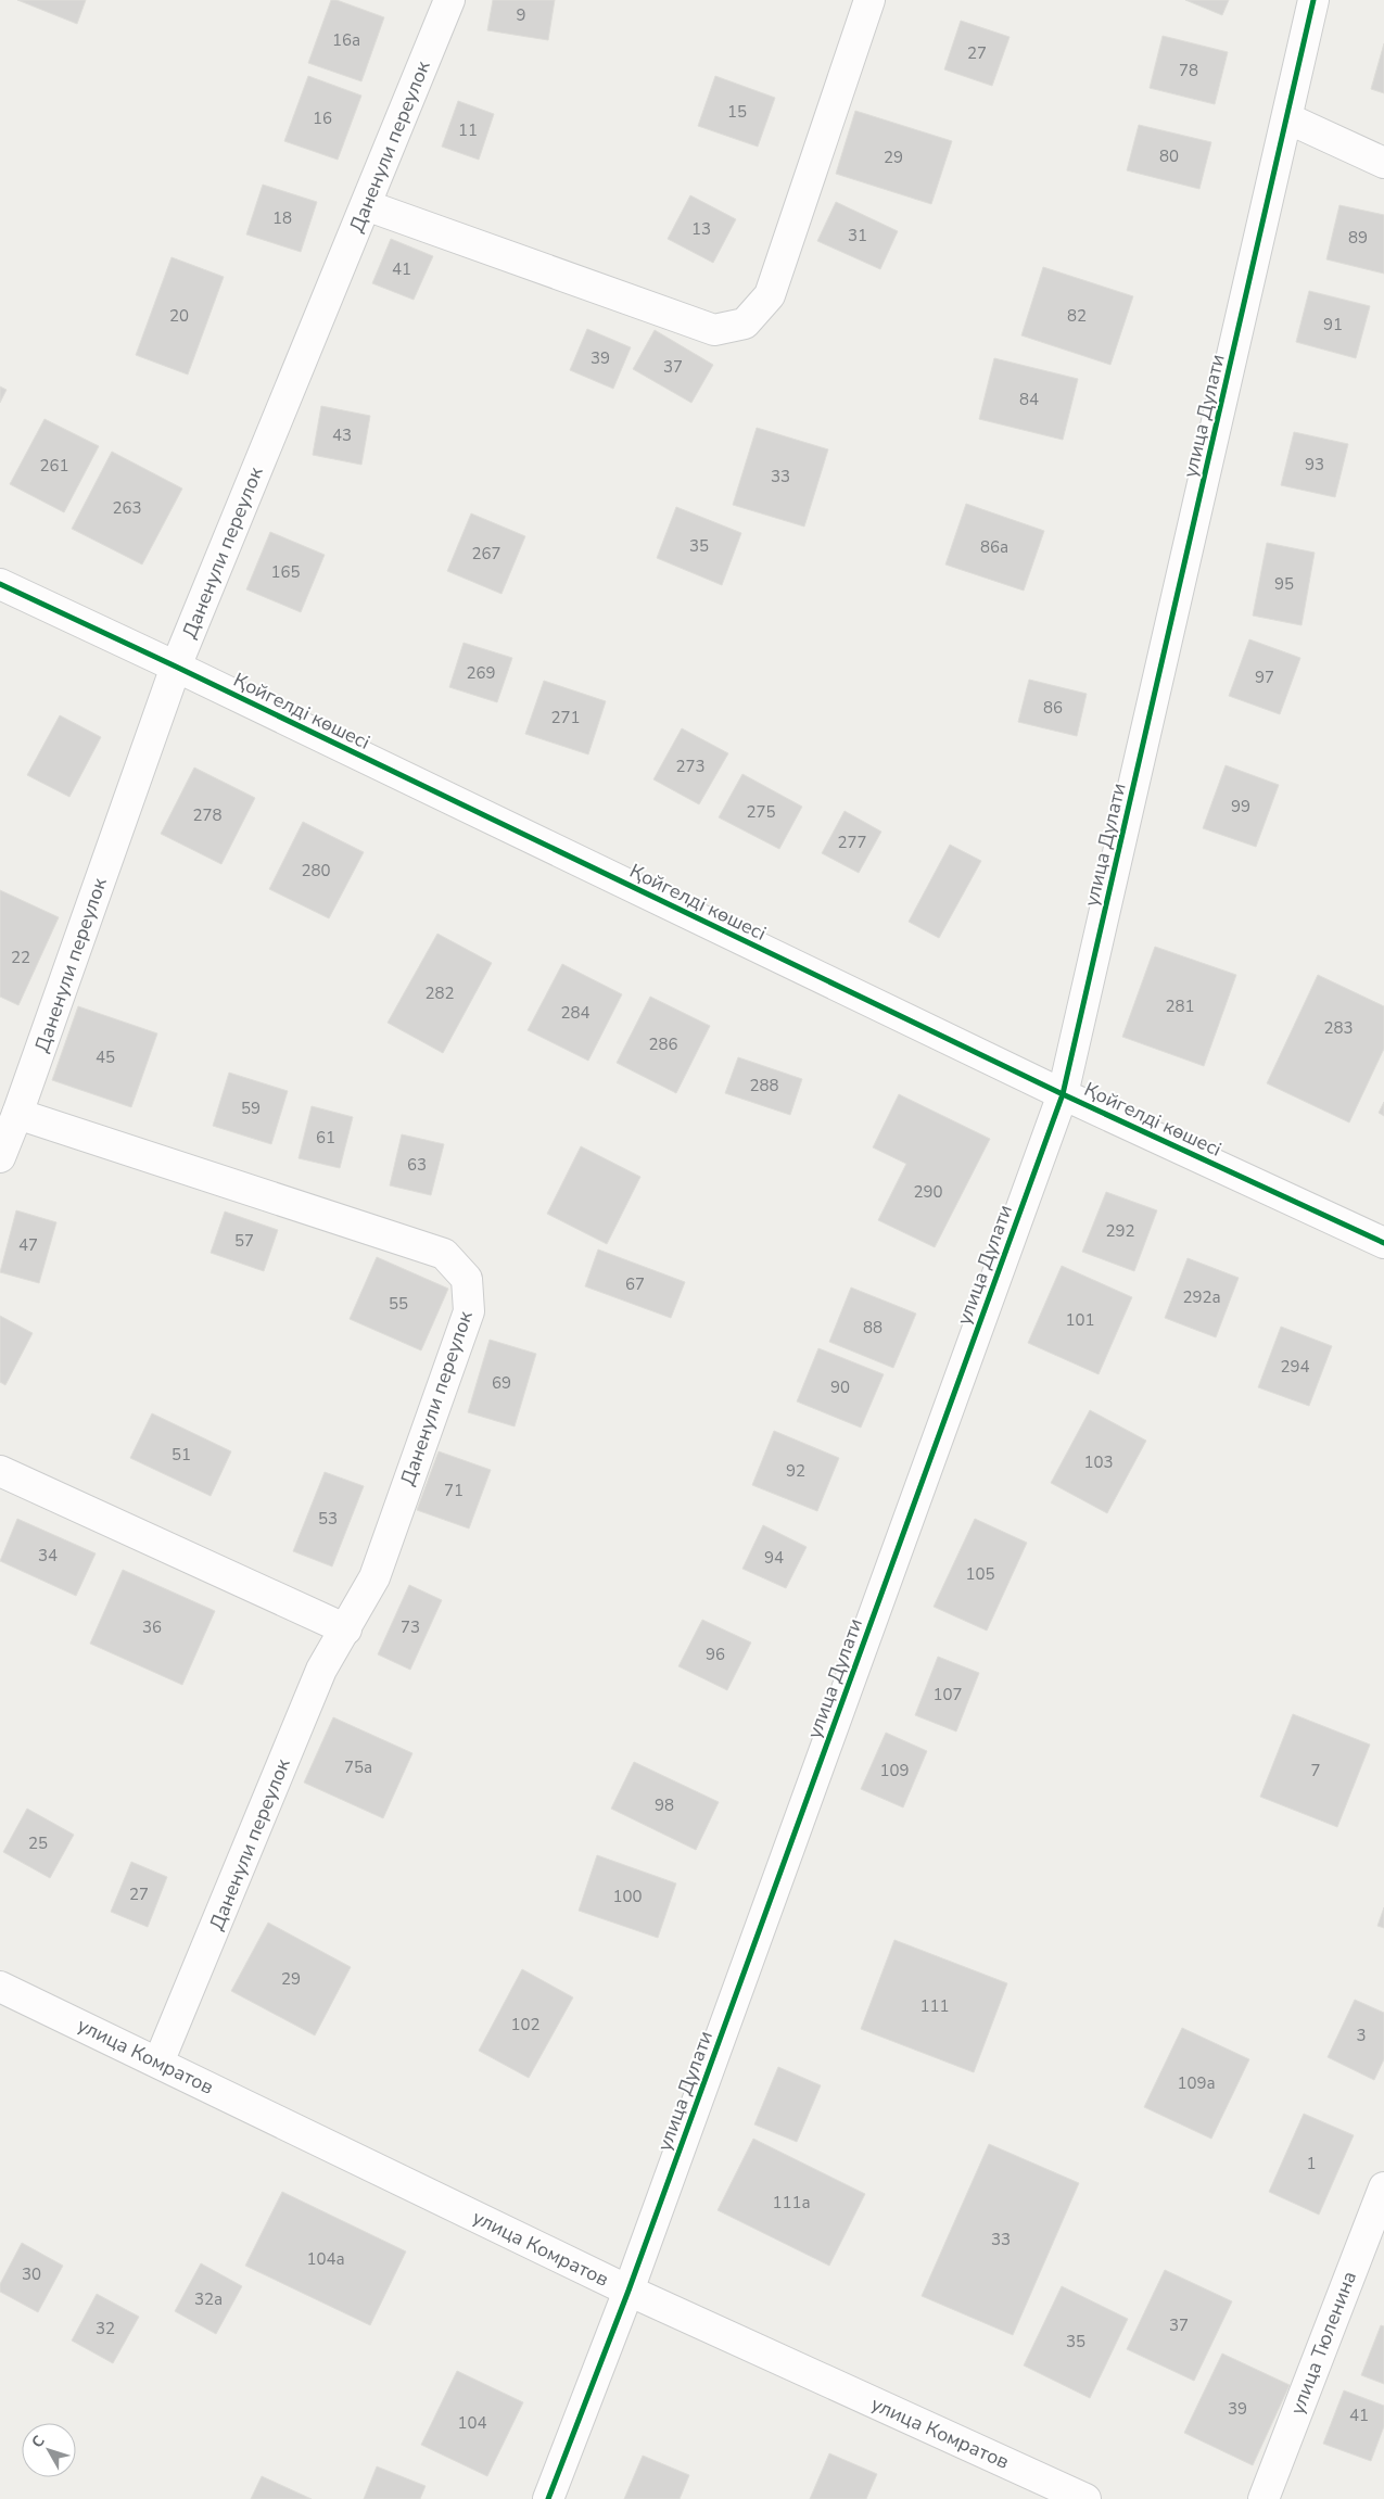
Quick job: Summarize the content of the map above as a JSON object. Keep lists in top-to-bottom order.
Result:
{
  "streets": {
    "street": [
      "Даненули переулок",
      "улица Дулати",
      "Қойгелді көшесі",
      "улица Комратов",
      "улица Тюленина"
    ]
  },
  "crossings": [
    ["Даненули переулок", "Қойгелді көшесі"],
    ["Даненули переулок", "улица Комратов"],
    ["улица Дулати", "Қойгелді көшесі"],
    ["улица Дулати", "улица Комратов"]
  ],
  "house_numbers": [
    "9",
    "16а",
    "27",
    "78",
    "15",
    "16",
    "11",
    "80",
    "29",
    "18",
    "13",
    "31",
    "89",
    "41",
    "20",
    "82",
    "91",
    "39",
    "37",
    "84",
    "43",
    "93",
    "261",
    "33",
    "263",
    "35",
    "86а",
    "267",
    "165",
    "95",
    "269",
    "97",
    "86",
    "271",
    "273",
    "99",
    "275",
    "278",
    "277",
    "280",
    "22",
    "282",
    "281",
    "284",
    "283",
    "286",
    "45",
    "288",
    "59",
    "61",
    "63",
    "290",
    "292",
    "57",
    "47",
    "67",
    "292а",
    "55",
    "101",
    "88",
    "294",
    "69",
    "90",
    "51",
    "103",
    "92",
    "71",
    "53",
    "34",
    "94",
    "105",
    "36",
    "73",
    "96",
    "107",
    "75а",
    "109",
    "7",
    "98",
    "25",
    "27",
    "100",
    "29",
    "111",
    "102",
    "3",
    "109а",
    "1",
    "111а",
    "33",
    "104а",
    "30",
    "32а",
    "37",
    "32",
    "35",
    "39",
    "41",
    "104"
  ],
  "north": "top left"
}
